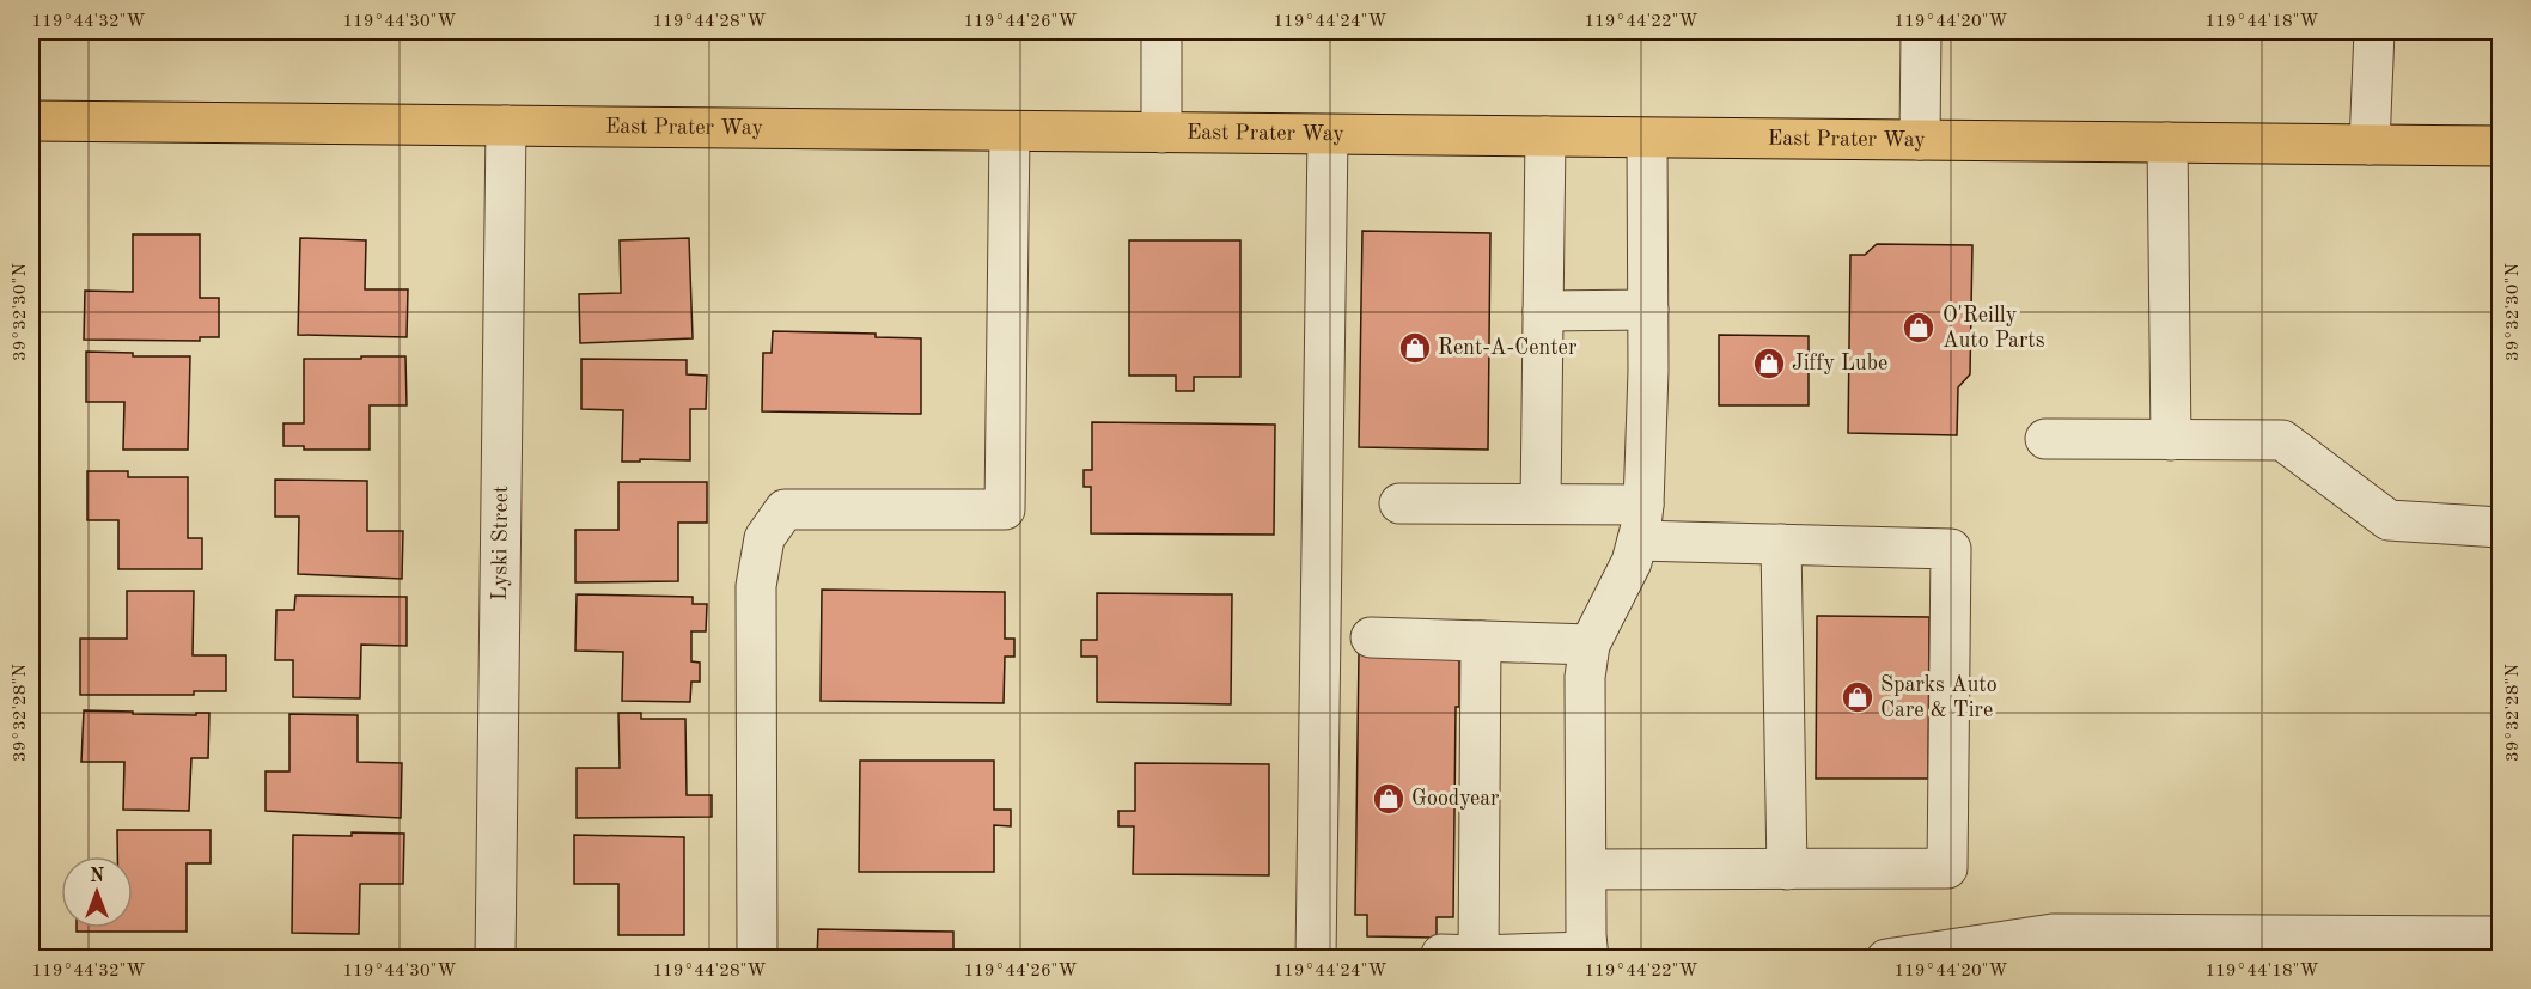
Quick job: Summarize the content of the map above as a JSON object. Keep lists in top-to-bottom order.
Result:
{
  "streets": {
    "main road": ["East Prater Way"],
    "street": ["Lyski Street"]
  },
  "crossings": [
    ["East Prater Way", "Lyski Street"]
  ],
  "places": {
    "shop": [
      "O'Reilly Auto Parts",
      "Rent-A-Center",
      "Jiffy Lube",
      "Sparks Auto Care & Tire",
      "Goodyear"
    ]
  },
  "north": "top",
  "coordinates": [
    "119°44'32\"W",
    "119°44'30\"W",
    "119°44'28\"W",
    "119°44'26\"W",
    "119°44'24\"W",
    "119°44'22\"W",
    "119°44'20\"W",
    "119°44'18\"W",
    "39°32'30\"N",
    "39°32'28\"N"
  ]
}
